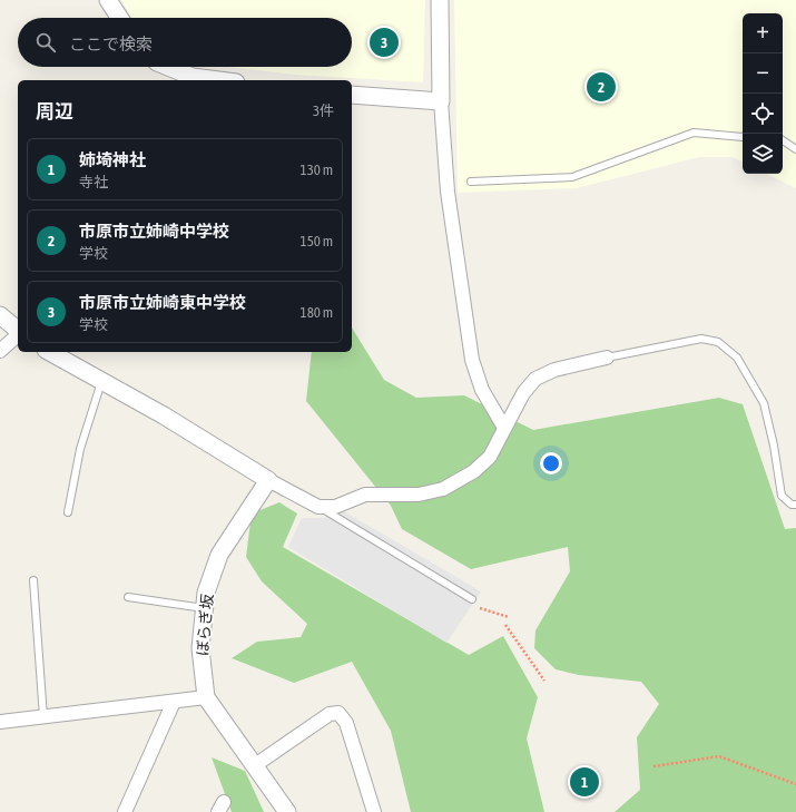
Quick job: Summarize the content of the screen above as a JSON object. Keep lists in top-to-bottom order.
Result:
{
  "streets": {
    "street": ["ぼらぎ坂"]
  },
  "page": {
    "map_buttons": ["+", "−"],
    "search": "ここで検索",
    "pins": ["3", "2", "1"],
    "heading": ["周辺", "3件"],
    "list": [
      {
        "mark": "1",
        "name": "姉埼神社",
        "note": "寺社",
        "value": "130 m"
      },
      {
        "mark": "2",
        "name": "市原市立姉崎中学校",
        "note": "学校",
        "value": "150 m"
      },
      {
        "mark": "3",
        "name": "市原市立姉崎東中学校",
        "note": "学校",
        "value": "180 m"
      }
    ]
  }
}
